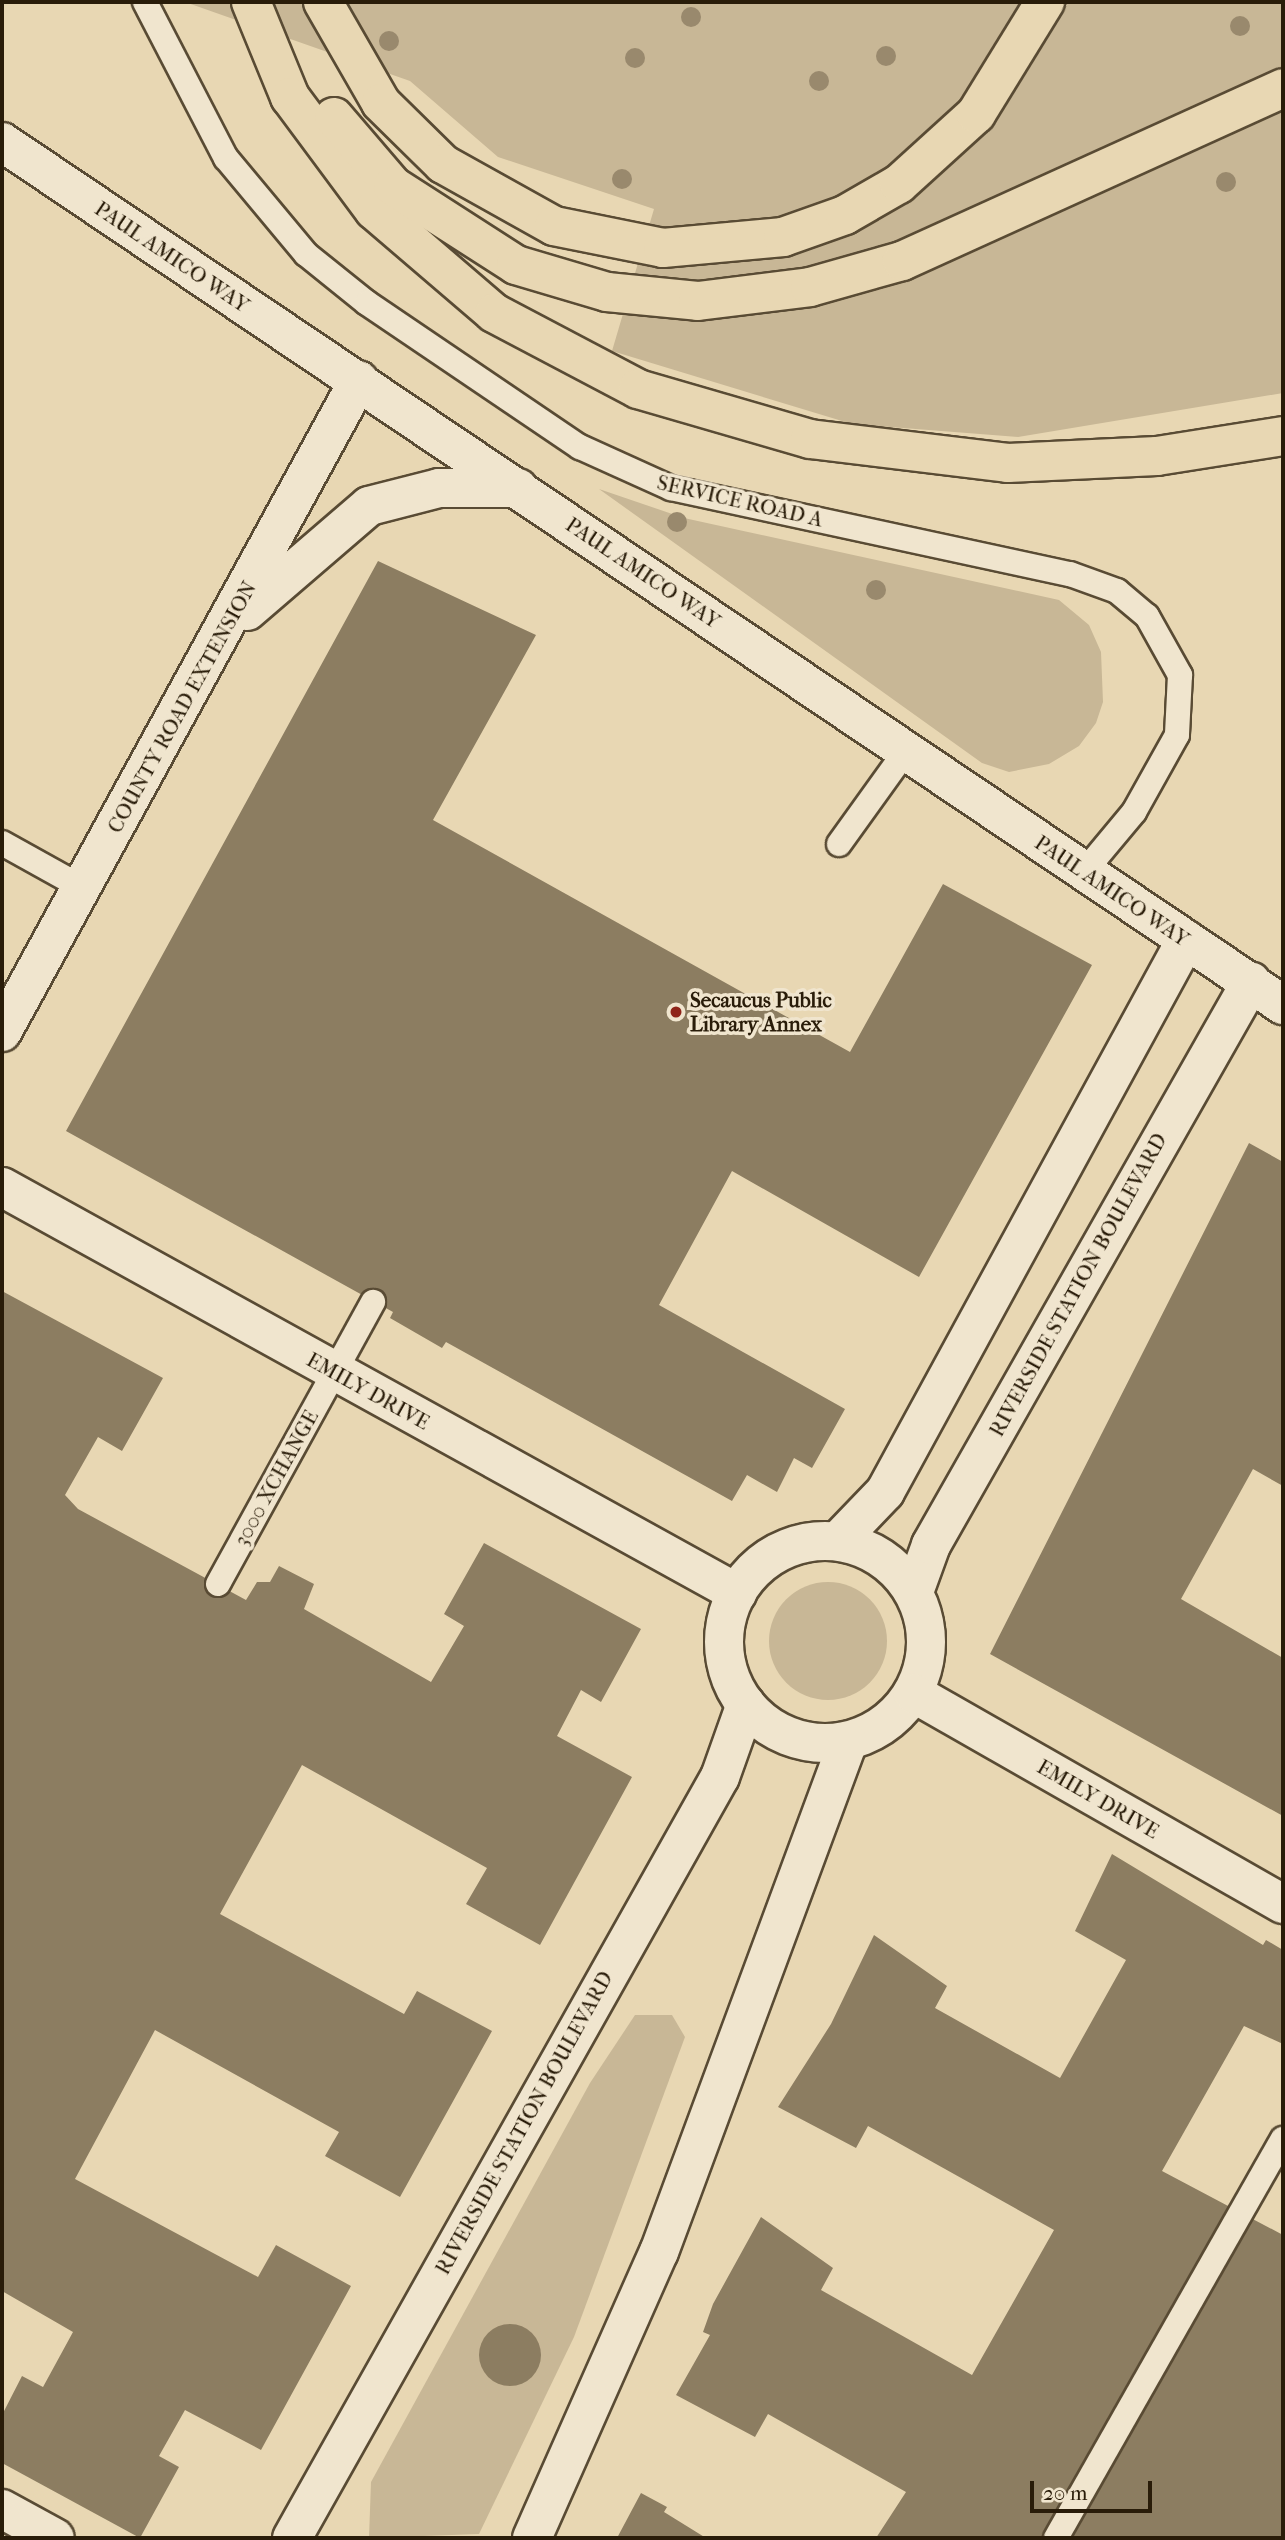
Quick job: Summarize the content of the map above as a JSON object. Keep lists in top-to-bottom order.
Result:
{
  "streets": {
    "street": [
      "PAUL AMICO WAY",
      "COUNTY ROAD EXTENSION",
      "RIVERSIDE STATION BOULEVARD",
      "EMILY DRIVE"
    ],
    "lane": ["SERVICE ROAD A", "3000 XCHANGE"]
  },
  "crossings": [
    ["PAUL AMICO WAY", "SERVICE ROAD A"],
    ["PAUL AMICO WAY", "COUNTY ROAD EXTENSION"],
    ["PAUL AMICO WAY", "RIVERSIDE STATION BOULEVARD"],
    ["RIVERSIDE STATION BOULEVARD", "EMILY DRIVE"],
    ["EMILY DRIVE", "3000 XCHANGE"]
  ],
  "places": ["Secaucus Public Library Annex"],
  "scale_bar": "20 m"
}
